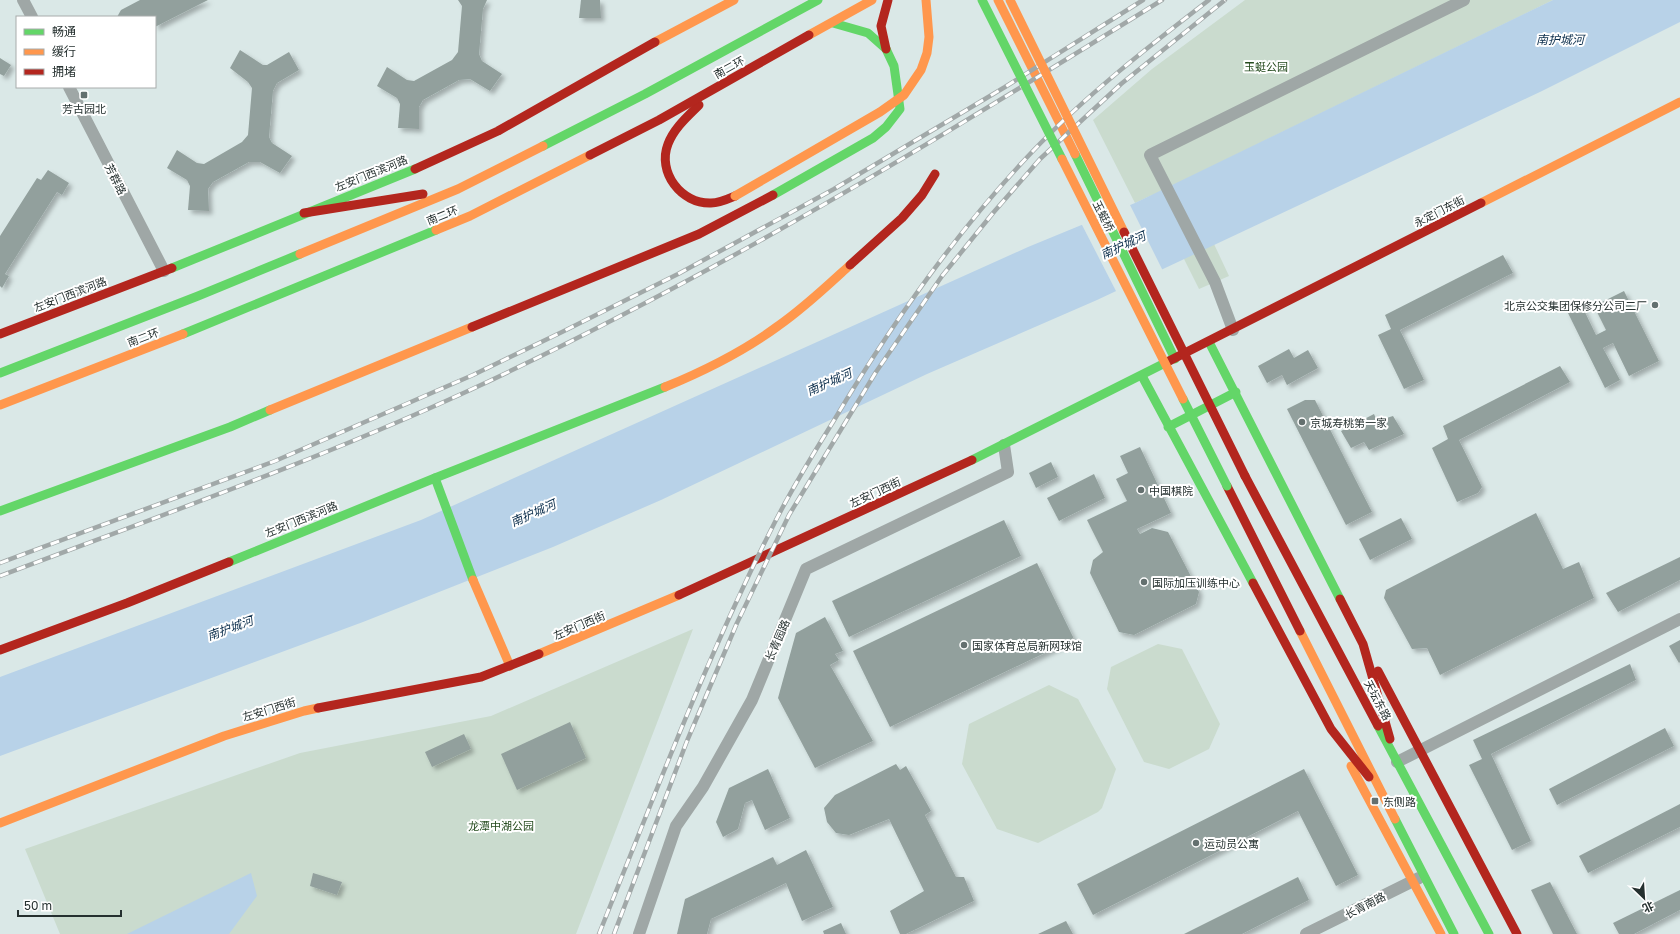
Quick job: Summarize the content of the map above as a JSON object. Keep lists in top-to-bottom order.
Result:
{
  "streets": {
    "main road": [
      "南二环",
      "左安门西滨河路",
      "永定门东街",
      "玉蜓桥",
      "左安门西街",
      "天坛东路"
    ],
    "street": ["芳群路", "长青园路", "长青南路"]
  },
  "crossings": [
    ["左安门西滨河路", "芳群路"],
    ["永定门东街", "左安门西街"],
    ["玉蜓桥", "天坛东路"],
    ["左安门西街", "长青园路"]
  ],
  "water": ["南护城河"],
  "parks": ["玉蜓公园", "龙潭中湖公园"],
  "places": {
    "transit": ["芳古园北", "东侧路"],
    "other": [
      "北京公交集团保修分公司二厂",
      "京城寿桃第一家",
      "中国棋院",
      "国际加压训练中心",
      "国家体育总局新网球馆",
      "运动员公寓"
    ]
  },
  "legend": ["畅通", "缓行", "拥堵"],
  "scale_bar": "50 m",
  "north": "bottom right"
}
